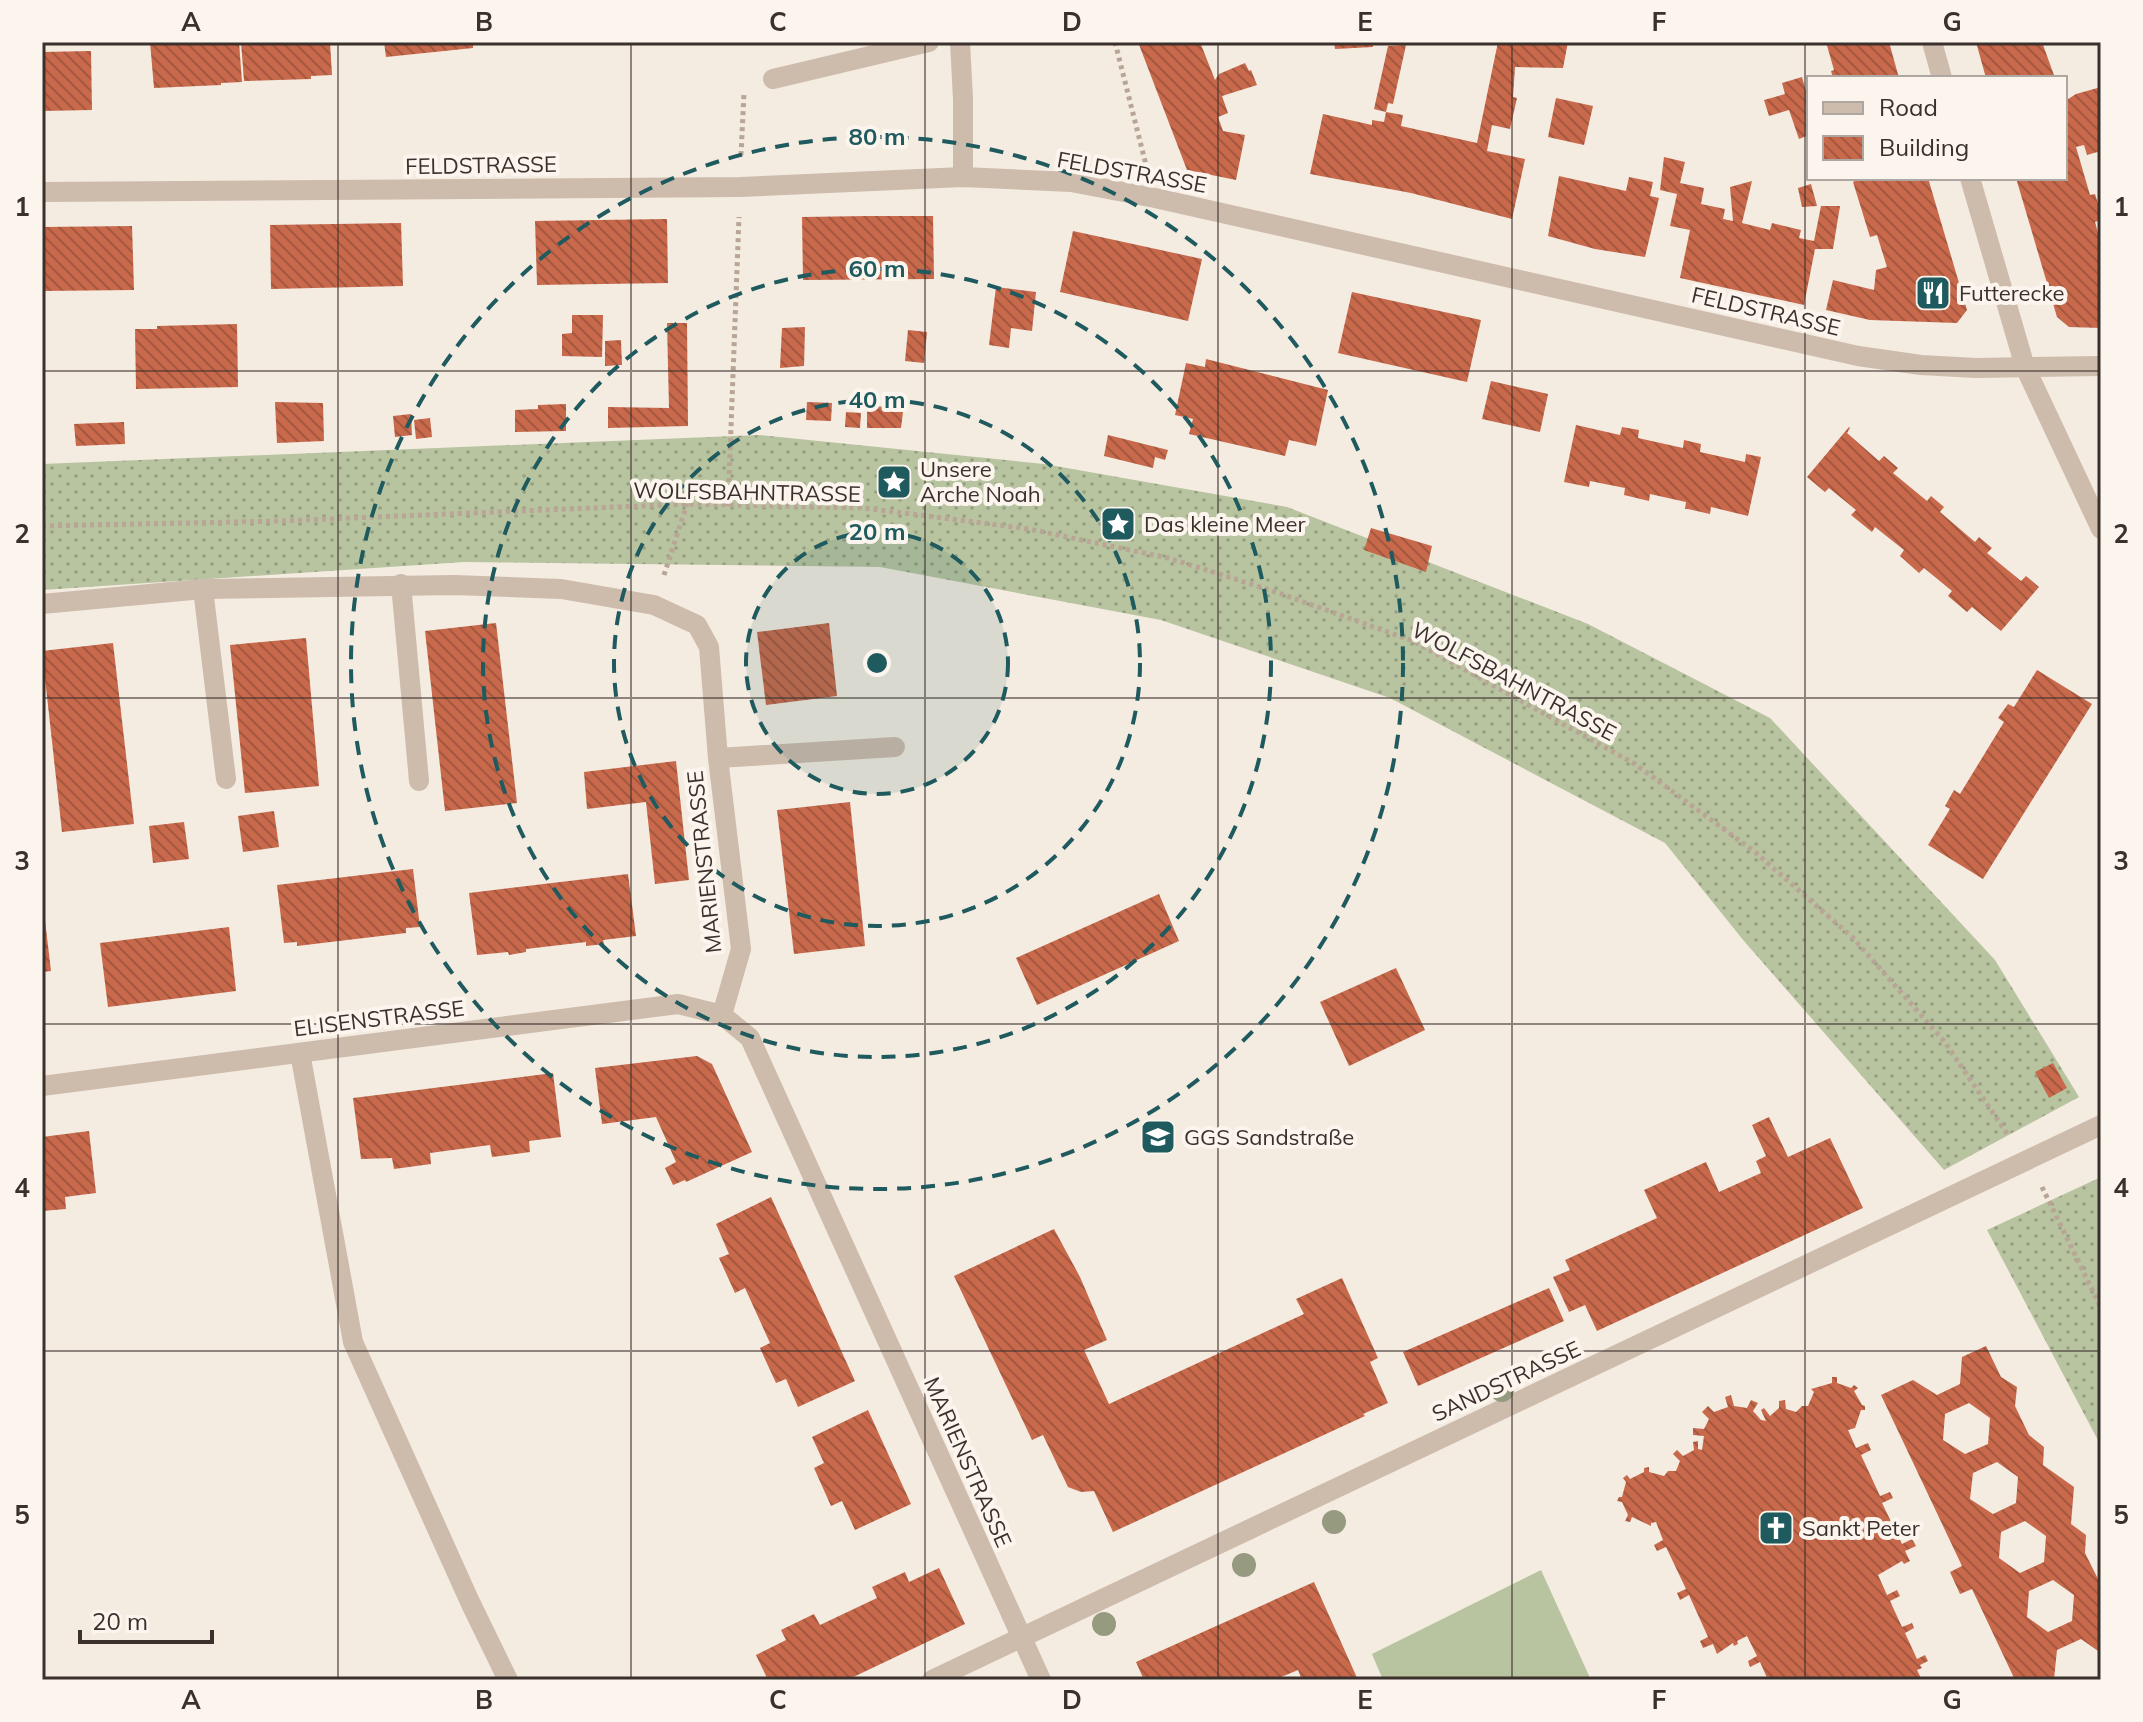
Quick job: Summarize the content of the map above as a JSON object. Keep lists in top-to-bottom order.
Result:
{
  "streets": {
    "street": [
      "FELDSTRASSE",
      "MARIENSTRASSE",
      "ELISENSTRASSE",
      "SANDSTRASSE"
    ],
    "path": ["WOLFSBAHNTRASSE"]
  },
  "crossings": [
    ["WOLFSBAHNTRASSE", "SANDSTRASSE"],
    ["MARIENSTRASSE", "ELISENSTRASSE"],
    ["MARIENSTRASSE", "SANDSTRASSE"]
  ],
  "places": {
    "restaurant": ["Futterecke"],
    "place": ["Unsere Arche Noah", "Das kleine Meer"],
    "school or university": ["GGS Sandstraße"],
    "church": ["Sankt Peter"]
  },
  "legend": ["Road", "Building"],
  "scale_bar": "20 m",
  "grid": {
    "columns": [
      "A",
      "B",
      "C",
      "D",
      "E",
      "F",
      "G"
    ],
    "rows": [
      "1",
      "2",
      "3",
      "4",
      "5"
    ]
  },
  "rings": [
    "80 m",
    "60 m",
    "40 m",
    "20 m"
  ]
}
